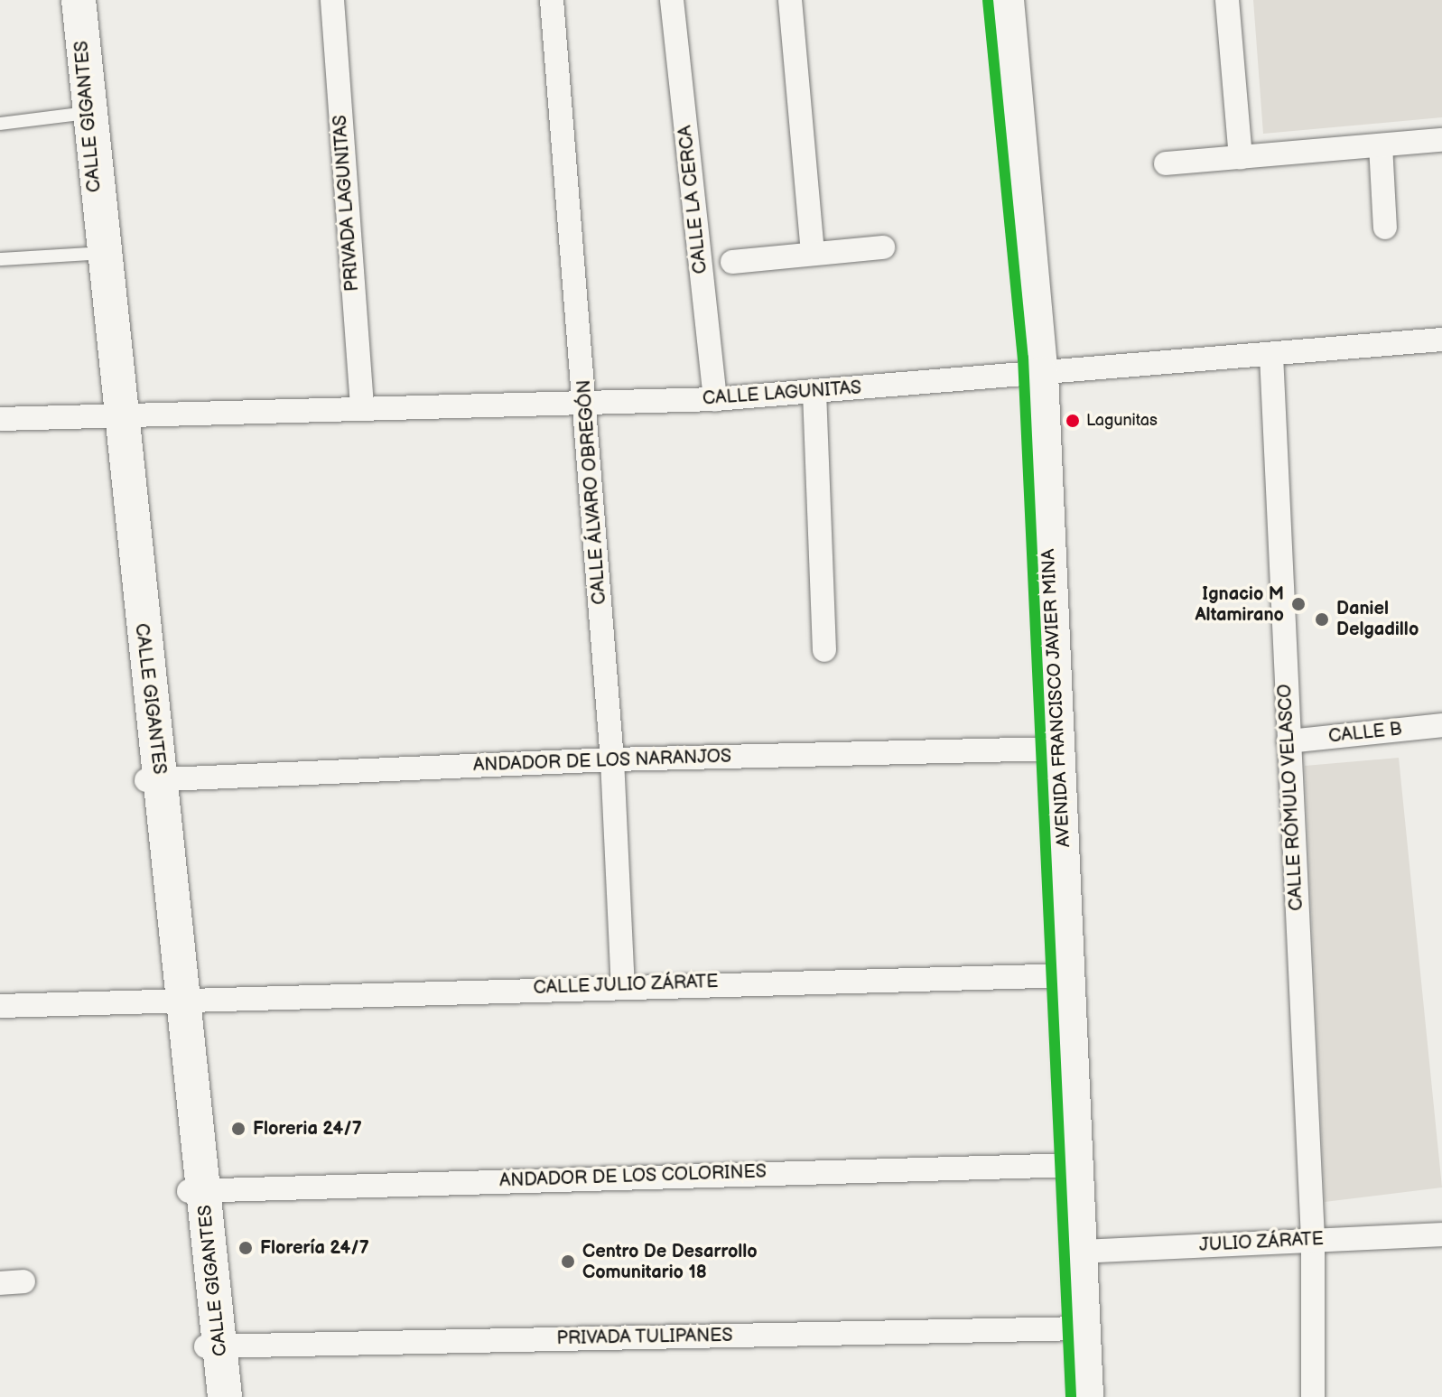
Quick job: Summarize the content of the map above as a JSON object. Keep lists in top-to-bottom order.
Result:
{
  "streets": {
    "main road": ["CALLE GIGANTES", "AVENIDA FRANCISCO JAVIER MINA"],
    "street": [
      "CALLE LA CERCA",
      "PRIVADA LAGUNITAS",
      "CALLE LAGUNITAS",
      "CALLE ÁLVARO OBREGÓN",
      "CALLE B",
      "ANDADOR DE LOS NARANJOS",
      "CALLE RÓMULO VELASCO",
      "CALLE JULIO ZÁRATE",
      "ANDADOR DE LOS COLORINES",
      "JULIO ZÁRATE",
      "PRIVADA TULIPANES"
    ]
  },
  "crossings": [
    ["CALLE GIGANTES", "CALLE LAGUNITAS"],
    ["CALLE GIGANTES", "ANDADOR DE LOS NARANJOS"],
    ["CALLE GIGANTES", "CALLE JULIO ZÁRATE"],
    ["CALLE GIGANTES", "ANDADOR DE LOS COLORINES"],
    ["CALLE GIGANTES", "PRIVADA TULIPANES"],
    ["CALLE LA CERCA", "CALLE LAGUNITAS"],
    ["PRIVADA LAGUNITAS", "CALLE LAGUNITAS"],
    ["CALLE LAGUNITAS", "CALLE ÁLVARO OBREGÓN"],
    ["CALLE LAGUNITAS", "AVENIDA FRANCISCO JAVIER MINA"],
    ["CALLE LAGUNITAS", "CALLE RÓMULO VELASCO"],
    ["CALLE ÁLVARO OBREGÓN", "ANDADOR DE LOS NARANJOS"],
    ["CALLE ÁLVARO OBREGÓN", "CALLE JULIO ZÁRATE"],
    ["AVENIDA FRANCISCO JAVIER MINA", "ANDADOR DE LOS NARANJOS"],
    ["AVENIDA FRANCISCO JAVIER MINA", "CALLE JULIO ZÁRATE"],
    ["AVENIDA FRANCISCO JAVIER MINA", "ANDADOR DE LOS COLORINES"],
    ["AVENIDA FRANCISCO JAVIER MINA", "JULIO ZÁRATE"],
    ["AVENIDA FRANCISCO JAVIER MINA", "PRIVADA TULIPANES"],
    ["CALLE B", "CALLE RÓMULO VELASCO"],
    ["CALLE RÓMULO VELASCO", "JULIO ZÁRATE"]
  ],
  "places": [
    "Lagunitas",
    "Ignacio M Altamirano",
    "Daniel Delgadillo",
    "Floreria 24/7",
    "Florería 24/7",
    "Centro De Desarrollo Comunitario 18"
  ]
}
